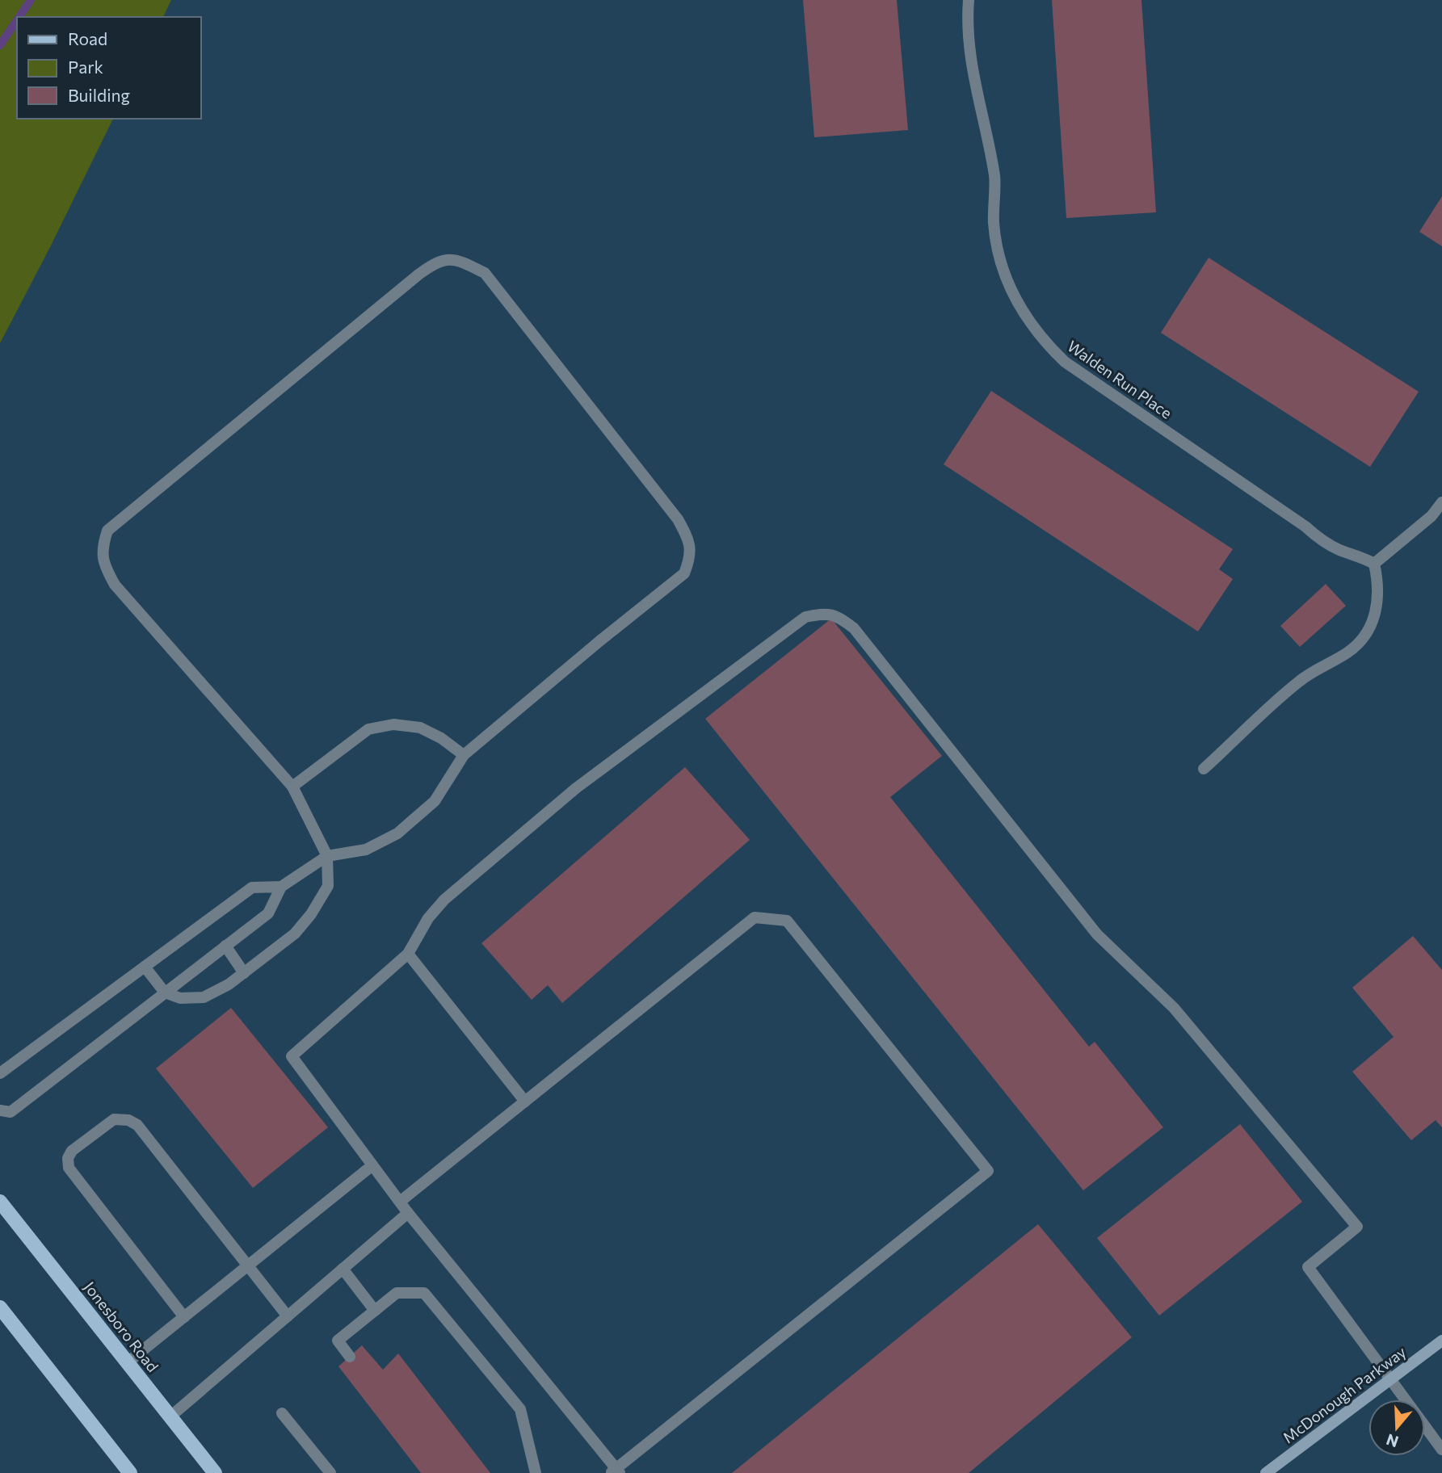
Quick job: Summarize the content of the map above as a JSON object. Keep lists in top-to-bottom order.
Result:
{
  "streets": {
    "main road": ["Jonesboro Road"],
    "street": ["Walden Run Place", "McDonough Parkway"]
  },
  "legend": ["Road", "Park", "Building"],
  "north": "bottom"
}
